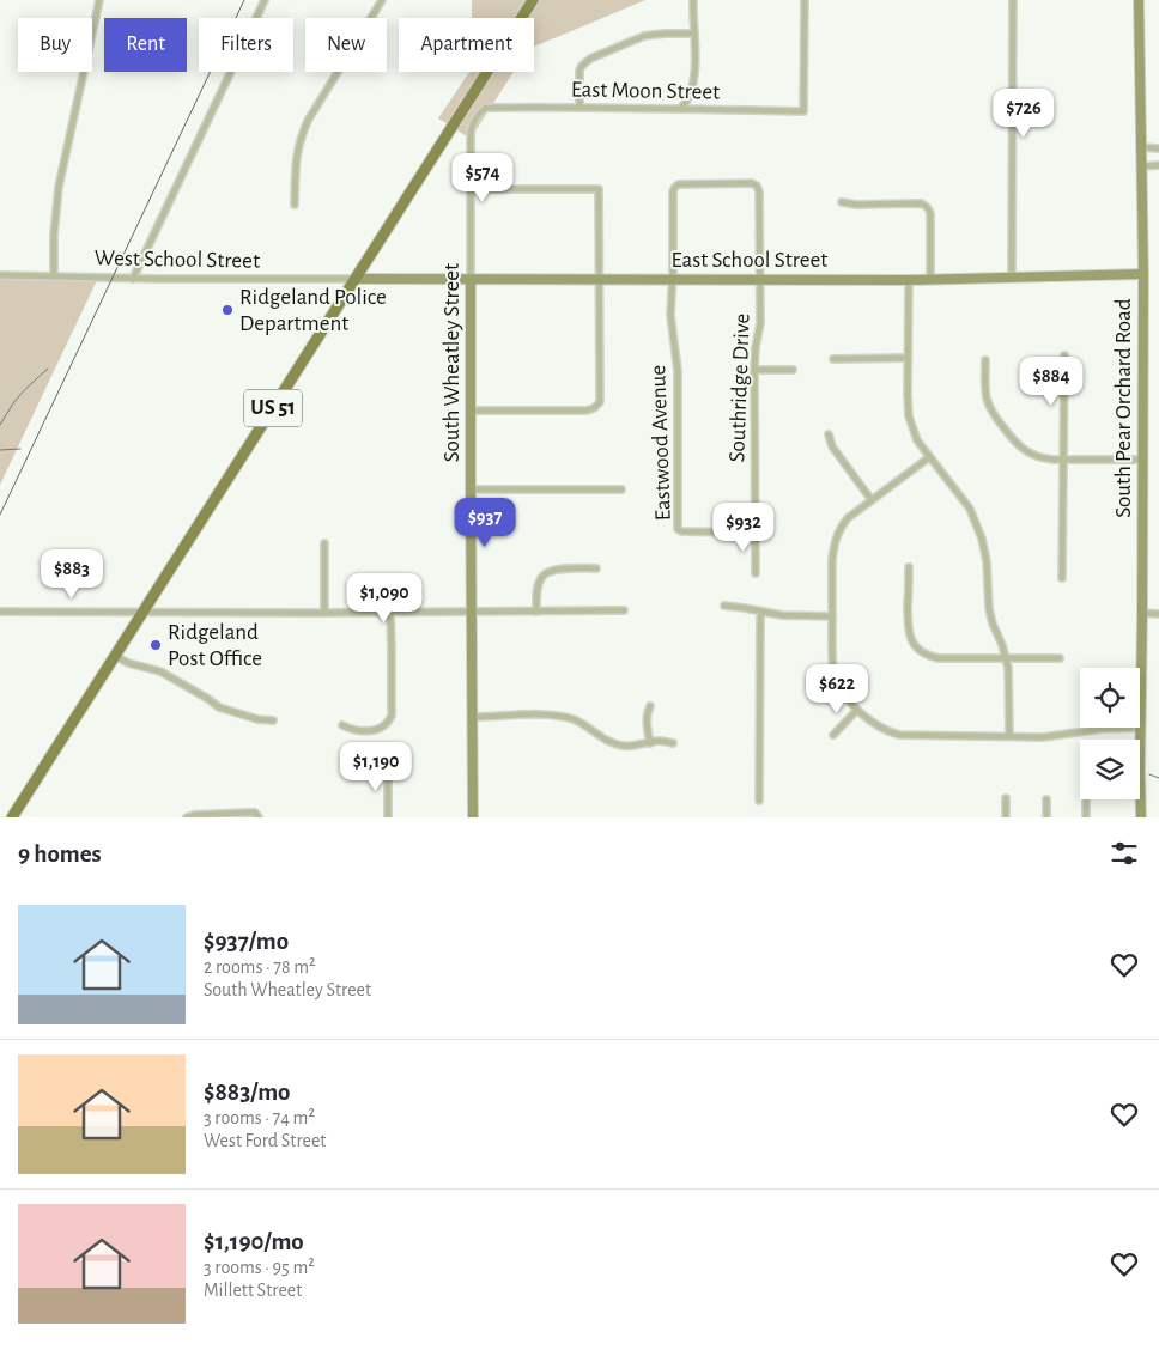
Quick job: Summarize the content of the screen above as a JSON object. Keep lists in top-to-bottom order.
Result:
{
  "streets": {
    "main road": ["US 51"],
    "street": [
      "East Moon Street",
      "West School Street",
      "East School Street",
      "South Wheatley Street",
      "Southridge Drive",
      "South Pear Orchard Road",
      "Eastwood Avenue"
    ]
  },
  "crossings": [
    ["East Moon Street", "South Wheatley Street"],
    ["West School Street", "East School Street"],
    ["West School Street", "US 51"],
    ["East School Street", "South Wheatley Street"],
    ["East School Street", "Southridge Drive"],
    ["East School Street", "US 51"],
    ["East School Street", "South Pear Orchard Road"],
    ["East School Street", "Eastwood Avenue"],
    ["Southridge Drive", "Eastwood Avenue"]
  ],
  "places": ["Ridgeland Police Department", "Ridgeland Post Office"],
  "page": {
    "chip": [
      "Buy",
      "Rent",
      "Filters",
      "New",
      "Apartment"
    ],
    "price": [
      "$726",
      "$574",
      "$884",
      "$937",
      "$932",
      "$883",
      "$1,090",
      "$622",
      "$1,190"
    ],
    "heading": "9 homes",
    "list": [
      {
        "name": "$937/mo",
        "note": "2 rooms · 78 m² · South Wheatley Street"
      },
      {
        "name": "$883/mo",
        "note": "3 rooms · 74 m² · West Ford Street"
      },
      {
        "name": "$1,190/mo",
        "note": "3 rooms · 95 m² · Millett Street"
      }
    ]
  }
}
